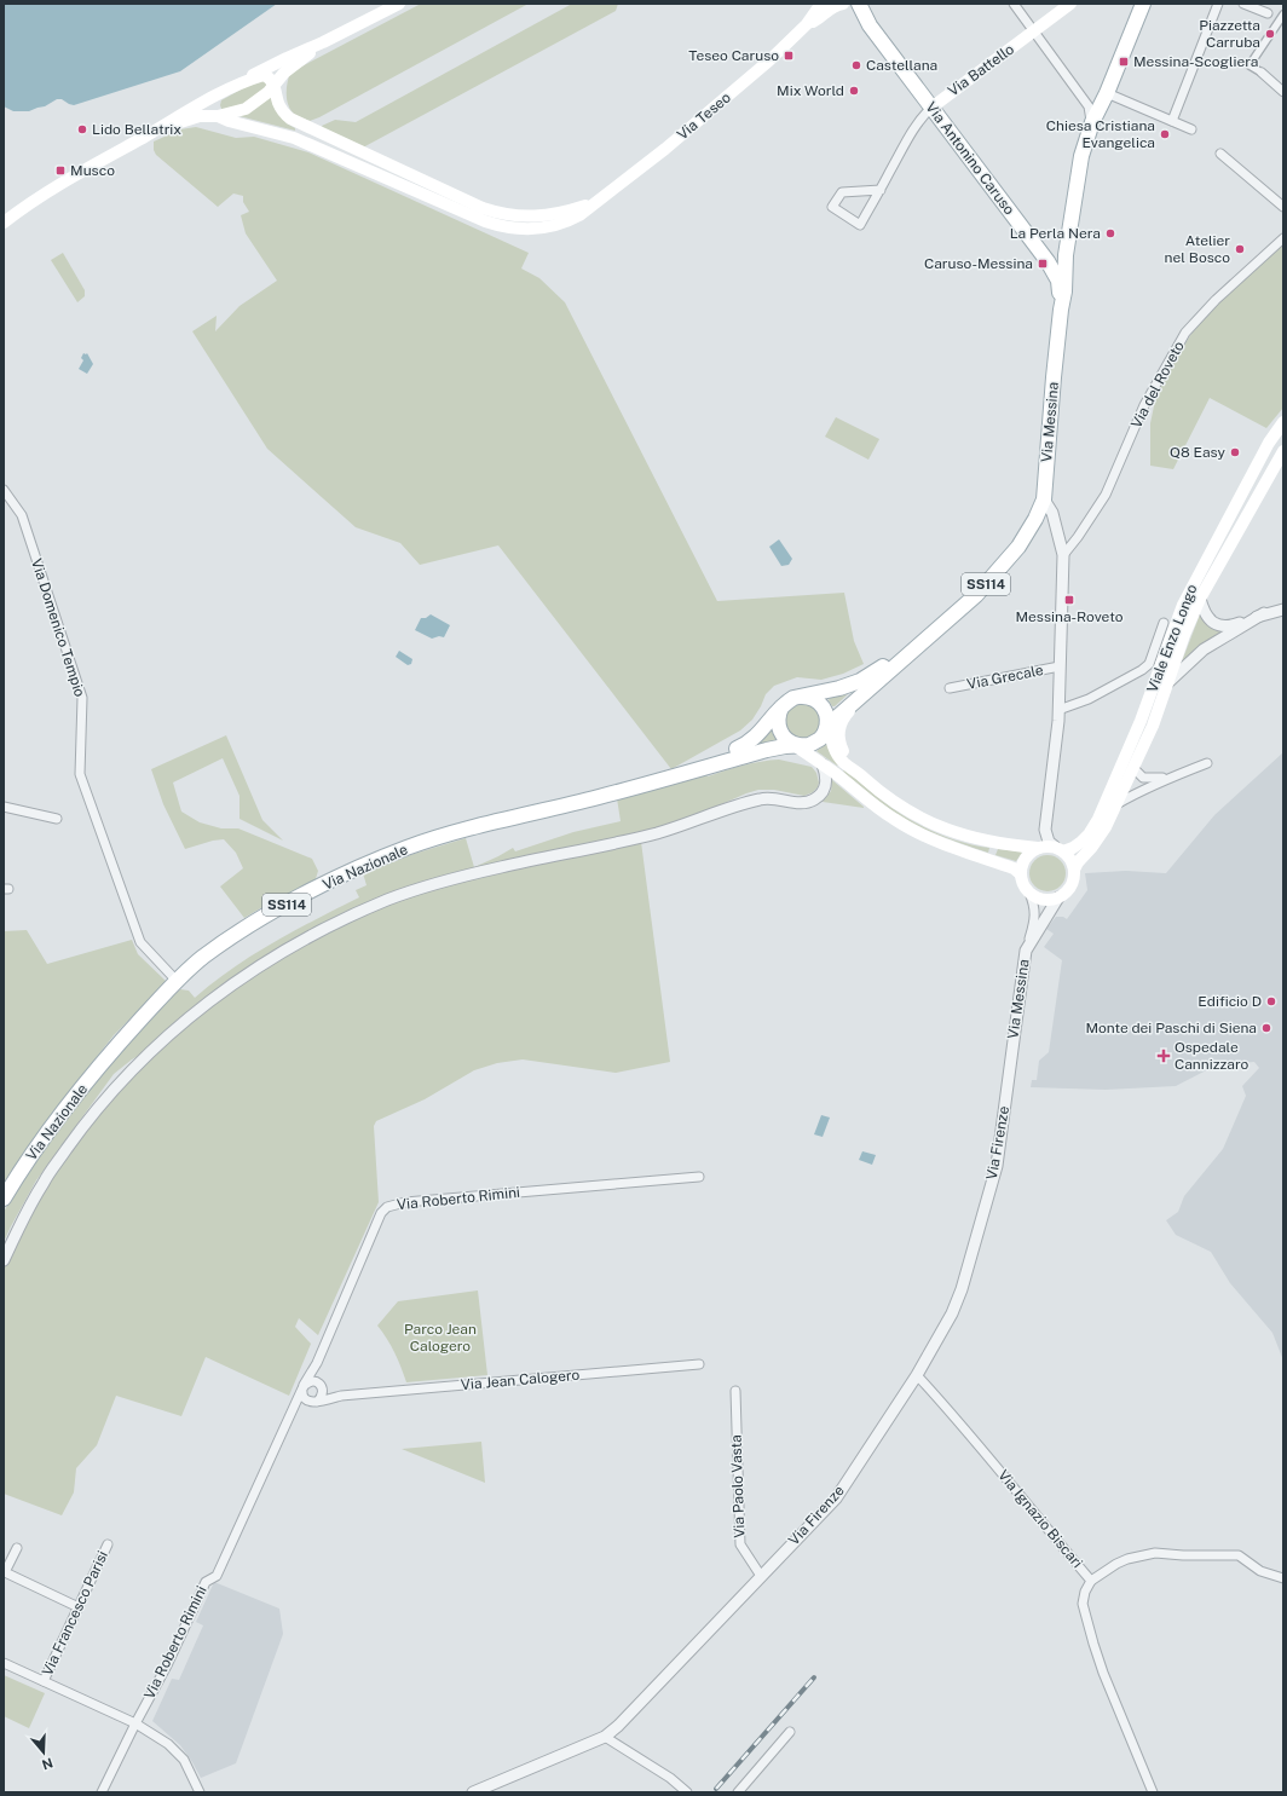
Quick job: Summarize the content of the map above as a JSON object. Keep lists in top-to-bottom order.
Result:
{
  "streets": {
    "main road": [
      "Via Battello",
      "Via Teseo",
      "Via Antonino Caruso",
      "Via Messina",
      "SS114",
      "Viale Enzo Longo",
      "Via Nazionale"
    ],
    "street": [
      "Via del Roveto",
      "Via Domenico Tempio",
      "Via Grecale",
      "Via Firenze",
      "Via Roberto Rimini",
      "Via Jean Calogero",
      "Via Paolo Vasta",
      "Via Ignazio Biscari",
      "Via Francesco Parisi"
    ]
  },
  "crossings": [
    ["Via Battello", "Via Antonino Caruso"],
    ["Via Antonino Caruso", "Via Messina"],
    ["Via Messina", "Via Firenze"],
    ["Via Domenico Tempio", "Via Nazionale"],
    ["Via Firenze", "Via Paolo Vasta"],
    ["Via Firenze", "Via Ignazio Biscari"],
    ["Via Roberto Rimini", "Via Jean Calogero"]
  ],
  "parks": ["Parco Jean Calogero"],
  "places": {
    "other": [
      "Piazzetta Carruba",
      "Castellana",
      "Mix World",
      "Lido Bellatrix",
      "Chiesa Cristiana Evangelica",
      "La Perla Nera",
      "Atelier nel Bosco",
      "Q8 Easy",
      "Edificio D",
      "Monte dei Paschi di Siena"
    ],
    "transit": [
      "Teseo Caruso",
      "Messina-Scogliera",
      "Musco",
      "Caruso-Messina",
      "Messina-Roveto"
    ],
    "health": ["Ospedale Cannizzaro"]
  },
  "north": "bottom"
}
